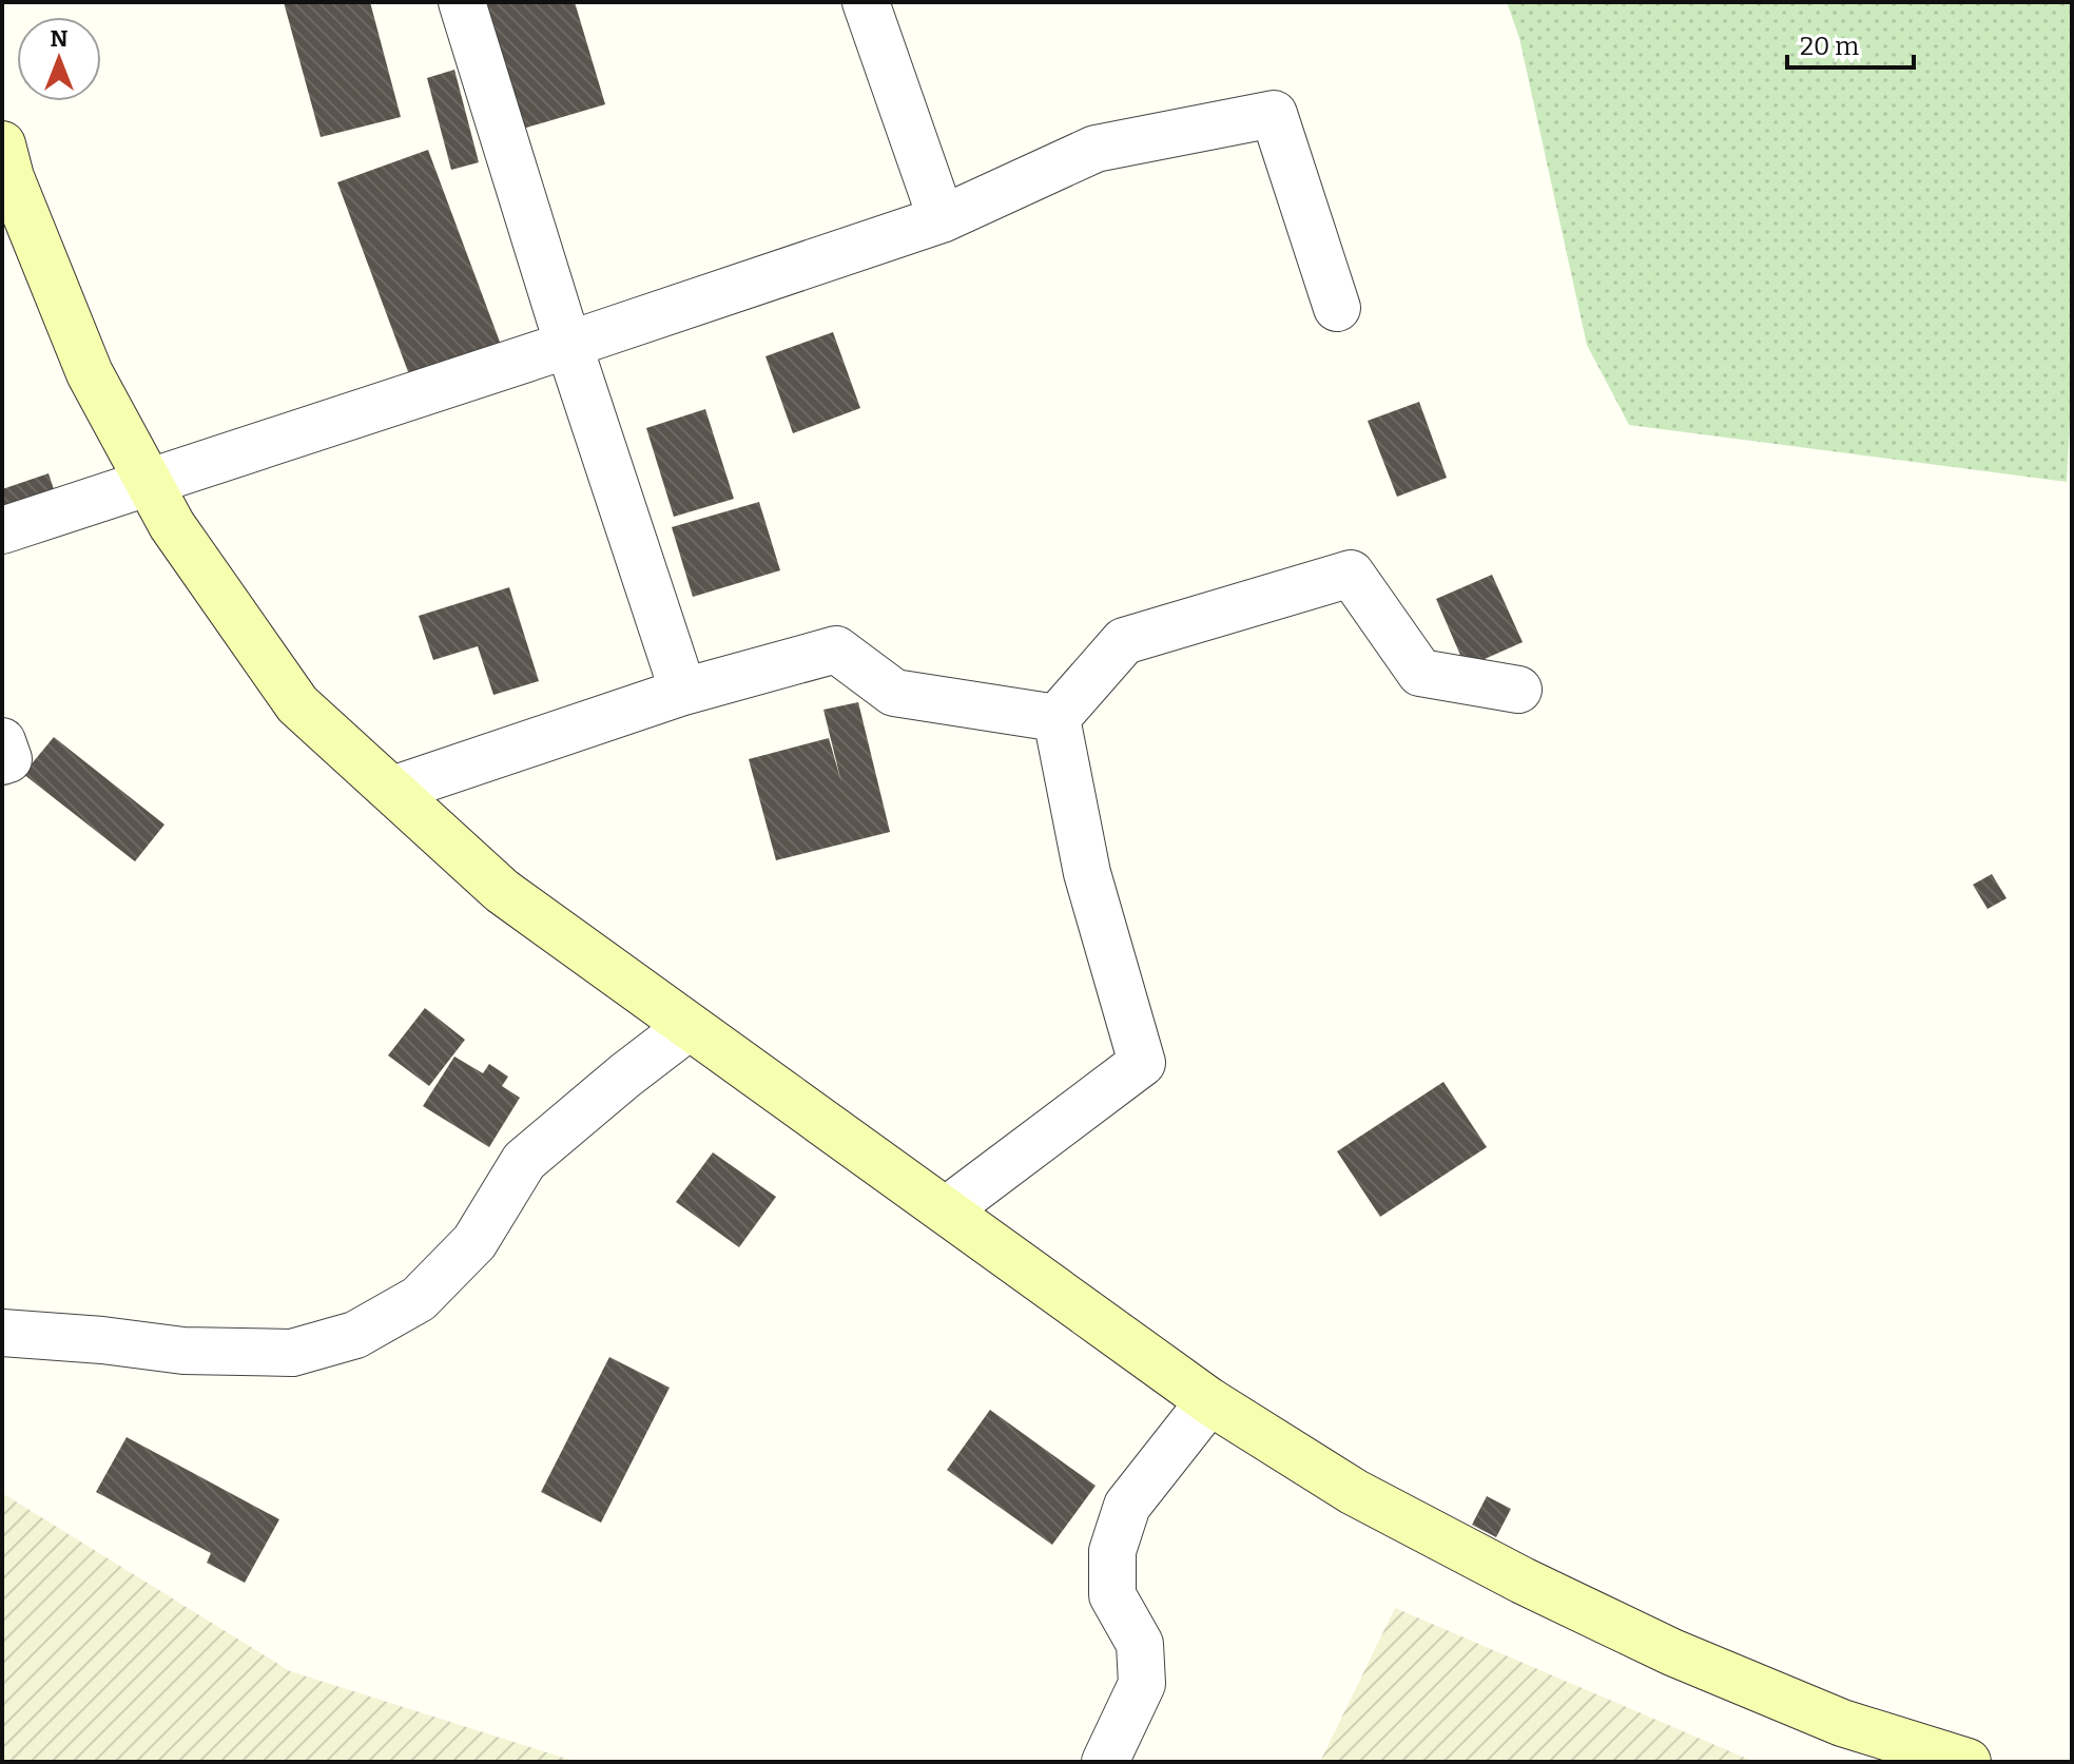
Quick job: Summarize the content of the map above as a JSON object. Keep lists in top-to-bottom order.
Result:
{
  "scale_bar": "20 m",
  "north": "top"
}
